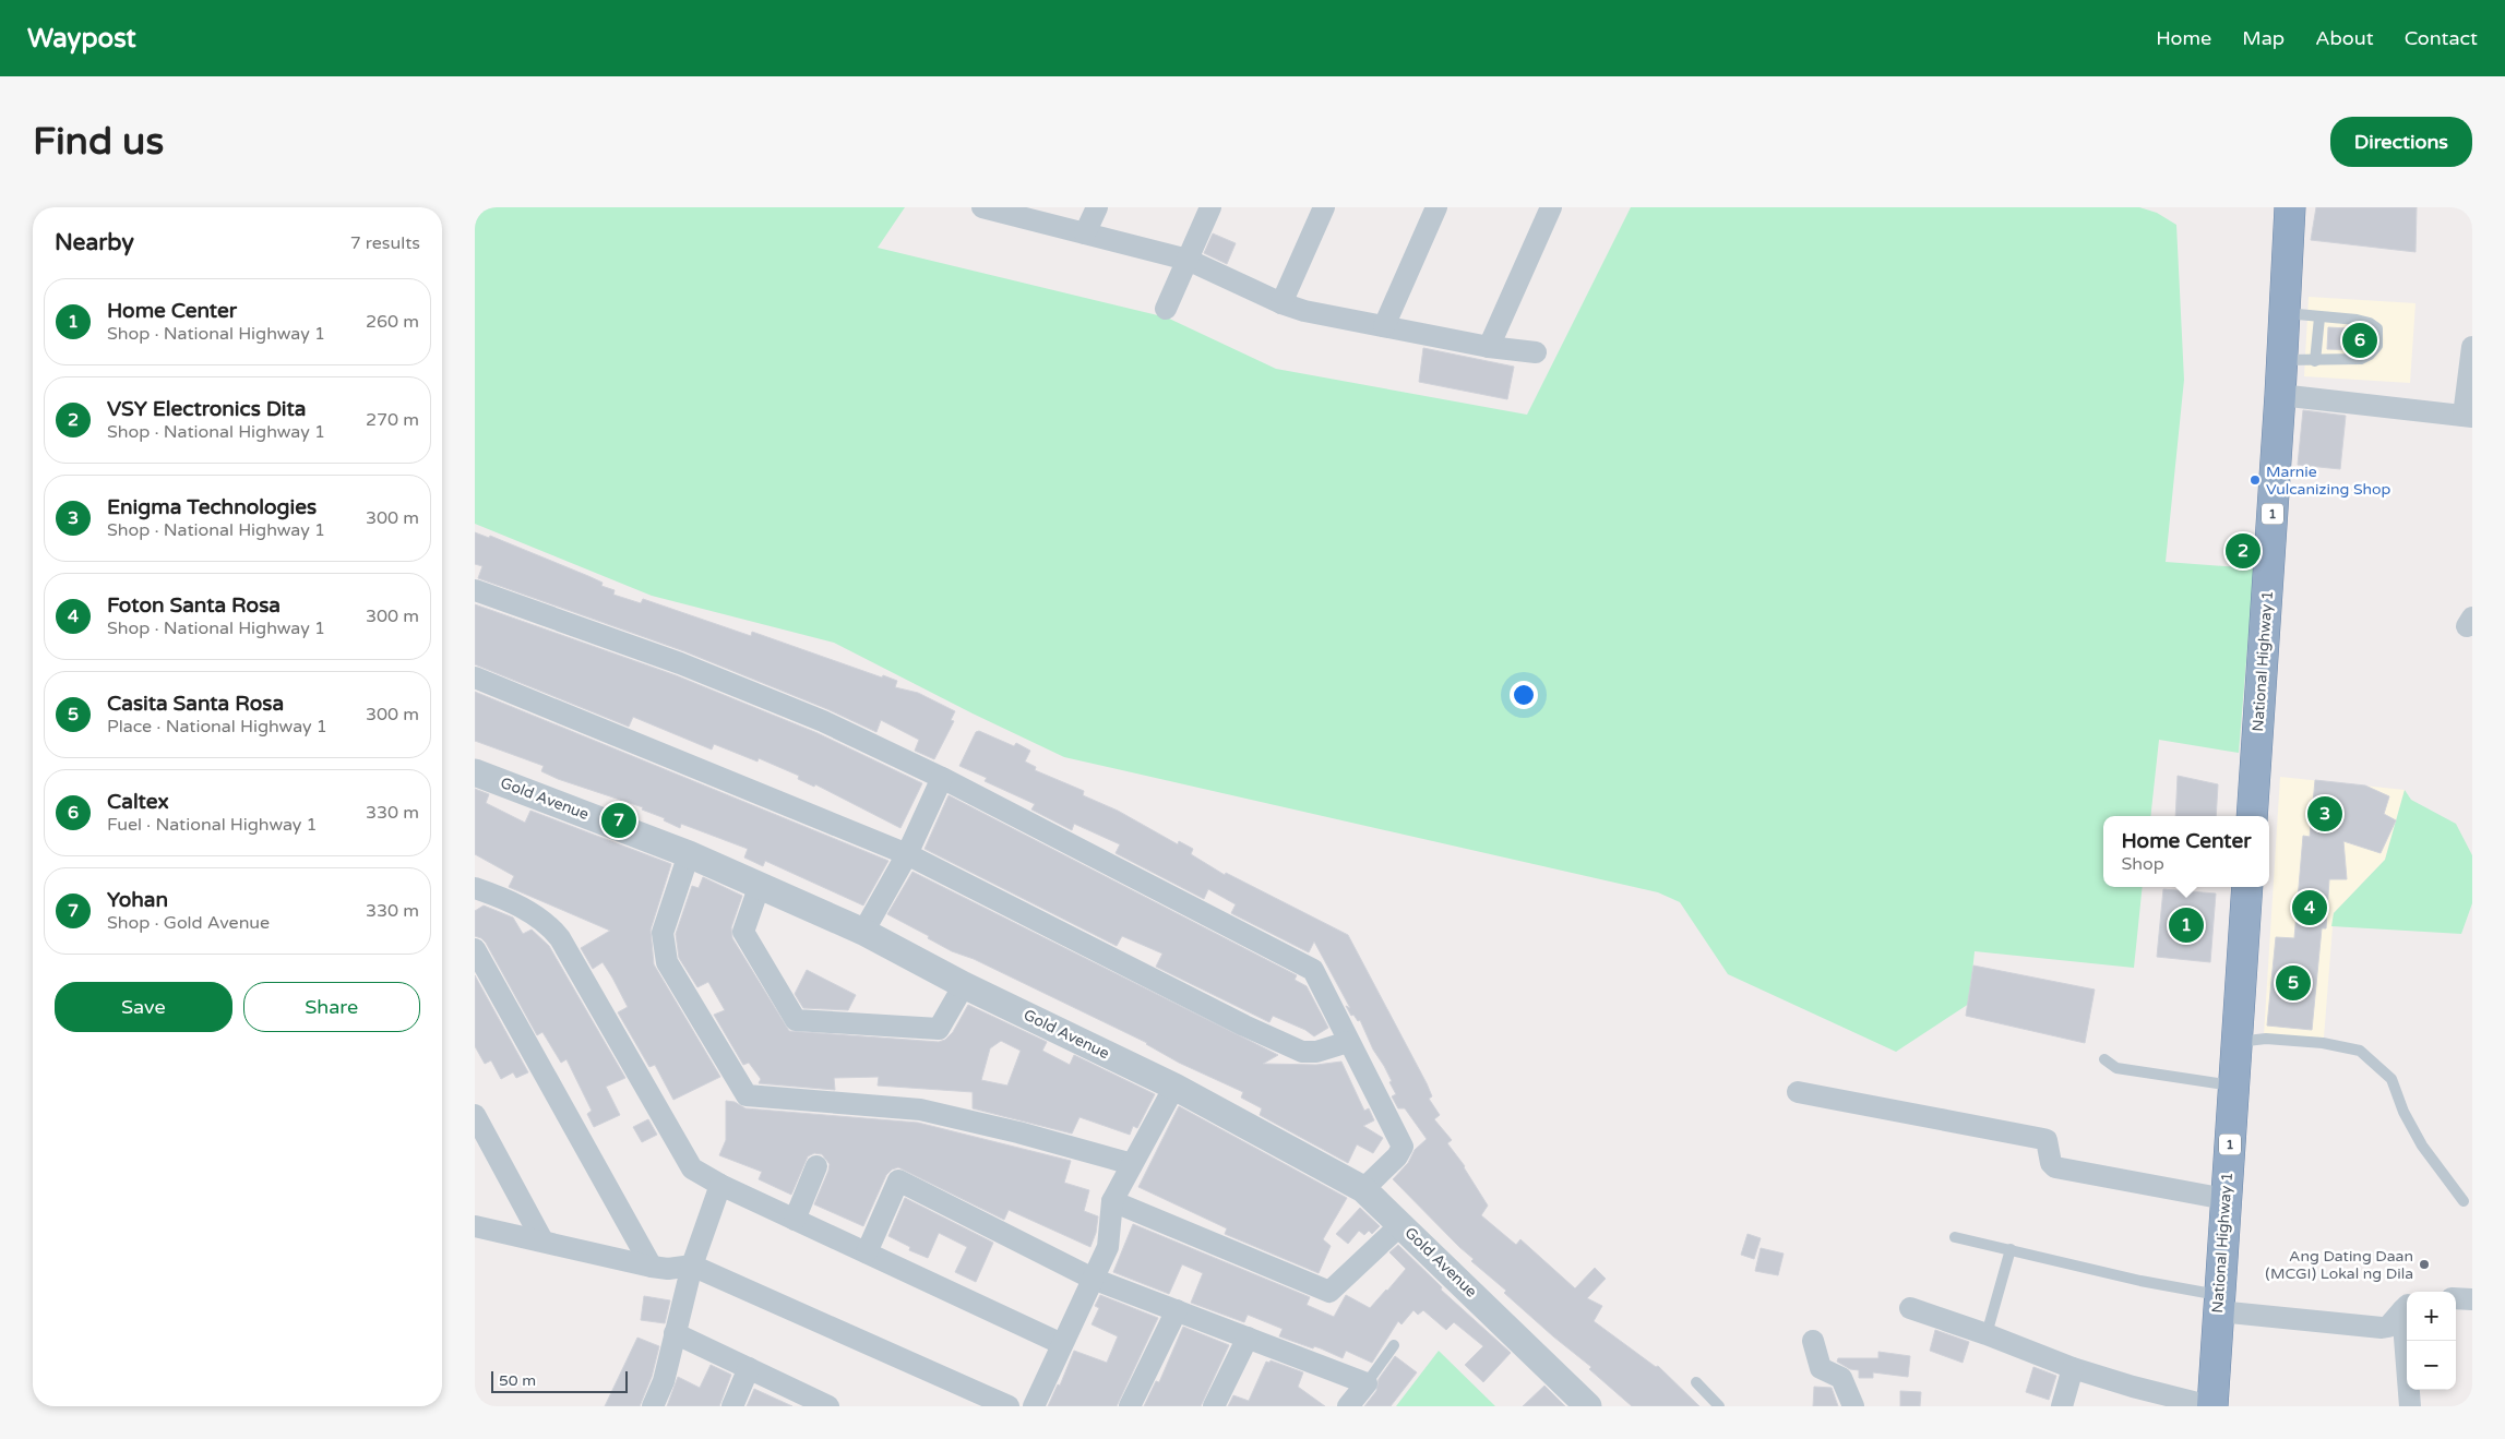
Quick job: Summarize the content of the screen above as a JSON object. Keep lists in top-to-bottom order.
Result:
{
  "streets": {
    "highway": ["1", "National Highway 1"],
    "street": ["Gold Avenue"]
  },
  "places": ["Marnie Vulcanizing Shop", "Ang Dating Daan (MCGI) Lokal ng Dila"],
  "scale_bar": "50 m",
  "page": {
    "header": "Waypost",
    "nav": [
      "Home",
      "Map",
      "About",
      "Contact"
    ],
    "buttons": [
      "Directions",
      ["Save", "Share"]
    ],
    "title": "Find us",
    "heading": ["Nearby", "7 results"],
    "list": [
      {
        "mark": "1",
        "name": "Home Center",
        "note": "Shop · National Highway 1",
        "value": "260 m"
      },
      {
        "mark": "2",
        "name": "VSY Electronics Dita",
        "note": "Shop · National Highway 1",
        "value": "270 m"
      },
      {
        "mark": "3",
        "name": "Enigma Technologies",
        "note": "Shop · National Highway 1",
        "value": "300 m"
      },
      {
        "mark": "4",
        "name": "Foton Santa Rosa",
        "note": "Shop · National Highway 1",
        "value": "300 m"
      },
      {
        "mark": "5",
        "name": "Casita Santa Rosa",
        "note": "Place · National Highway 1",
        "value": "300 m"
      },
      {
        "mark": "6",
        "name": "Caltex",
        "note": "Fuel · National Highway 1",
        "value": "330 m"
      },
      {
        "mark": "7",
        "name": "Yohan",
        "note": "Shop · Gold Avenue",
        "value": "330 m"
      }
    ],
    "pins": [
      "6",
      "2",
      "3",
      "7",
      "4",
      "1",
      "5"
    ],
    "popup": ["Home Center", "Shop"],
    "map_buttons": ["+", "−"],
    "scale": "50 m"
  }
}
